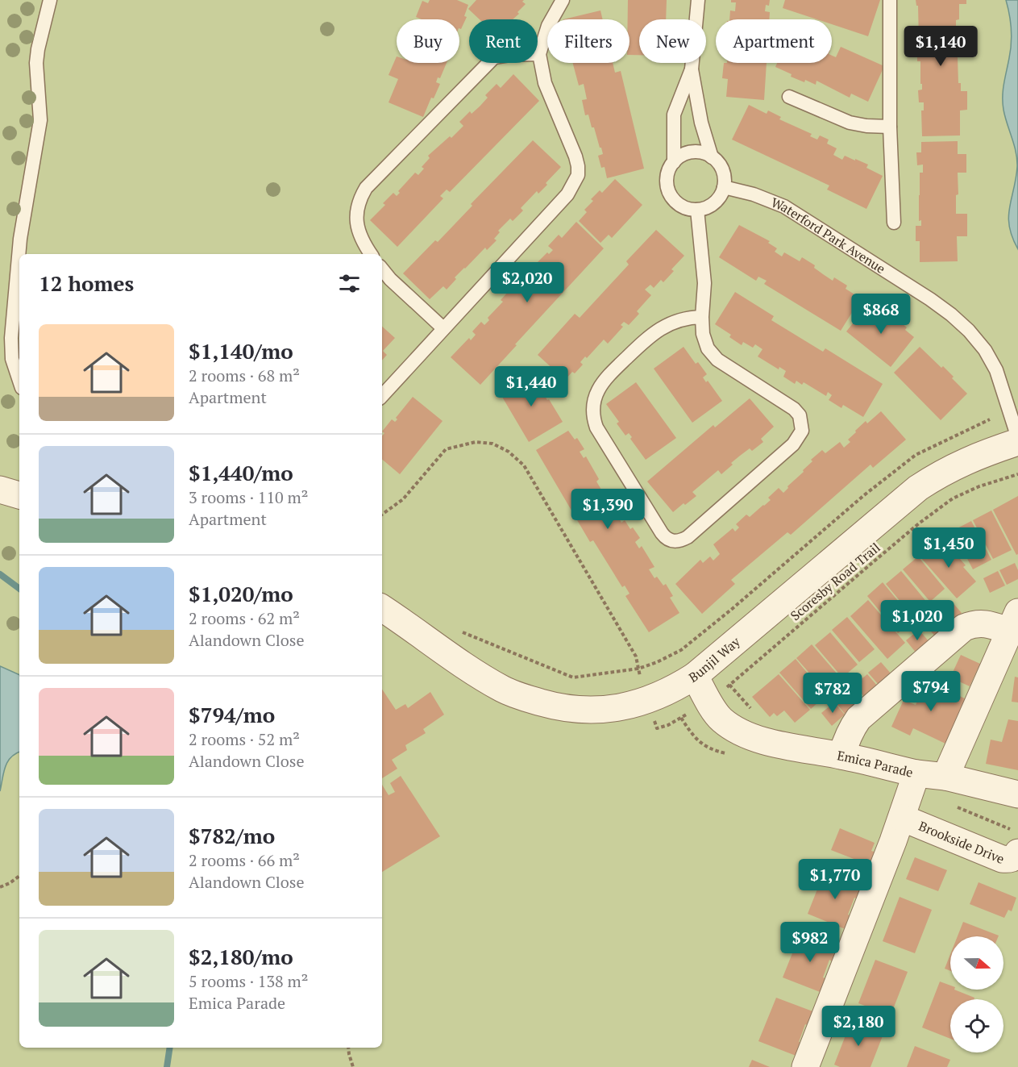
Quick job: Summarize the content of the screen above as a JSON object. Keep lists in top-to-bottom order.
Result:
{
  "streets": {
    "street": ["Bunjil Way", "Emica Parade", "Brookside Drive"],
    "lane": ["Waterford Park Avenue"],
    "path": ["Scoresby Road Trail"]
  },
  "crossings": [
    ["Bunjil Way", "Emica Parade"],
    ["Emica Parade", "Brookside Drive"]
  ],
  "north": "right",
  "page": {
    "chip": [
      "Buy",
      "Rent",
      "Filters",
      "New",
      "Apartment"
    ],
    "price": [
      "$1,140",
      "$2,020",
      "$868",
      "$1,440",
      "$1,390",
      "$1,450",
      "$1,020",
      "$794",
      "$782",
      "$1,770",
      "$982",
      "$2,180"
    ],
    "heading": "12 homes",
    "list": [
      {
        "name": "$1,140/mo",
        "note": "2 rooms · 68 m² · Apartment"
      },
      {
        "name": "$1,440/mo",
        "note": "3 rooms · 110 m² · Apartment"
      },
      {
        "name": "$1,020/mo",
        "note": "2 rooms · 62 m² · Alandown Close"
      },
      {
        "name": "$794/mo",
        "note": "2 rooms · 52 m² · Alandown Close"
      },
      {
        "name": "$782/mo",
        "note": "2 rooms · 66 m² · Alandown Close"
      },
      {
        "name": "$2,180/mo",
        "note": "5 rooms · 138 m² · Emica Parade"
      }
    ]
  }
}
